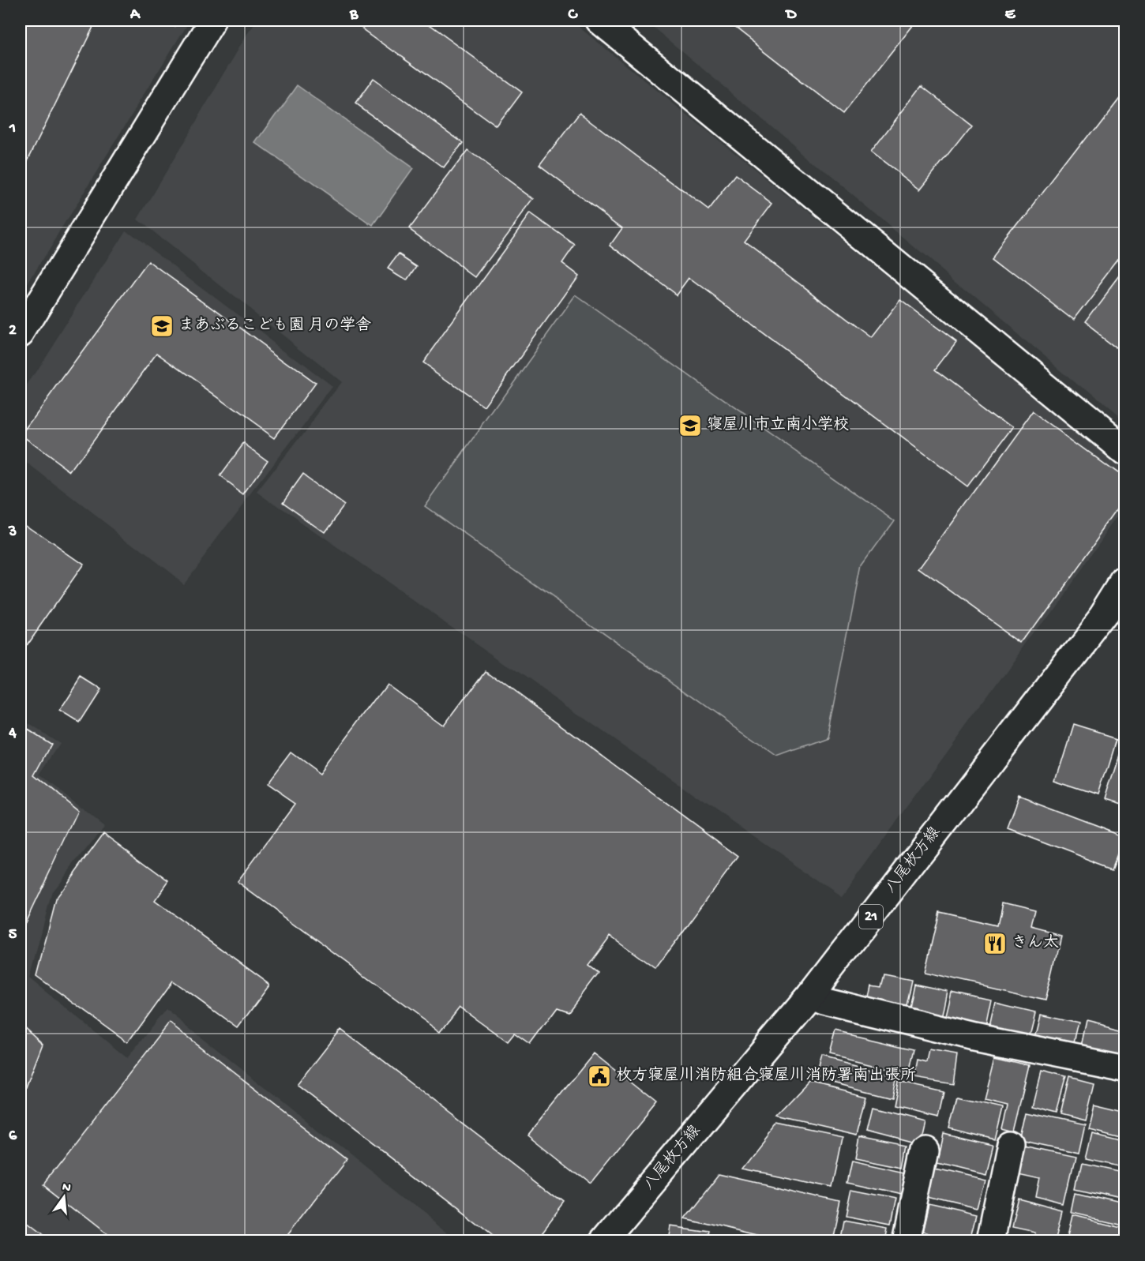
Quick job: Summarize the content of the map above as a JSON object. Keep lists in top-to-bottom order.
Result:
{
  "streets": {
    "street": ["八尾枚方線", "21"]
  },
  "places": {
    "school or university": ["まあぶるこども園 月の学舎", "寝屋川市立南小学校"],
    "restaurant": ["きん太"],
    "public building": ["枚方寝屋川消防組合寝屋川消防署南出張所"]
  },
  "north": "top",
  "grid": {
    "columns": [
      "A",
      "B",
      "C",
      "D",
      "E"
    ],
    "rows": [
      "1",
      "2",
      "3",
      "4",
      "5",
      "6"
    ]
  }
}
